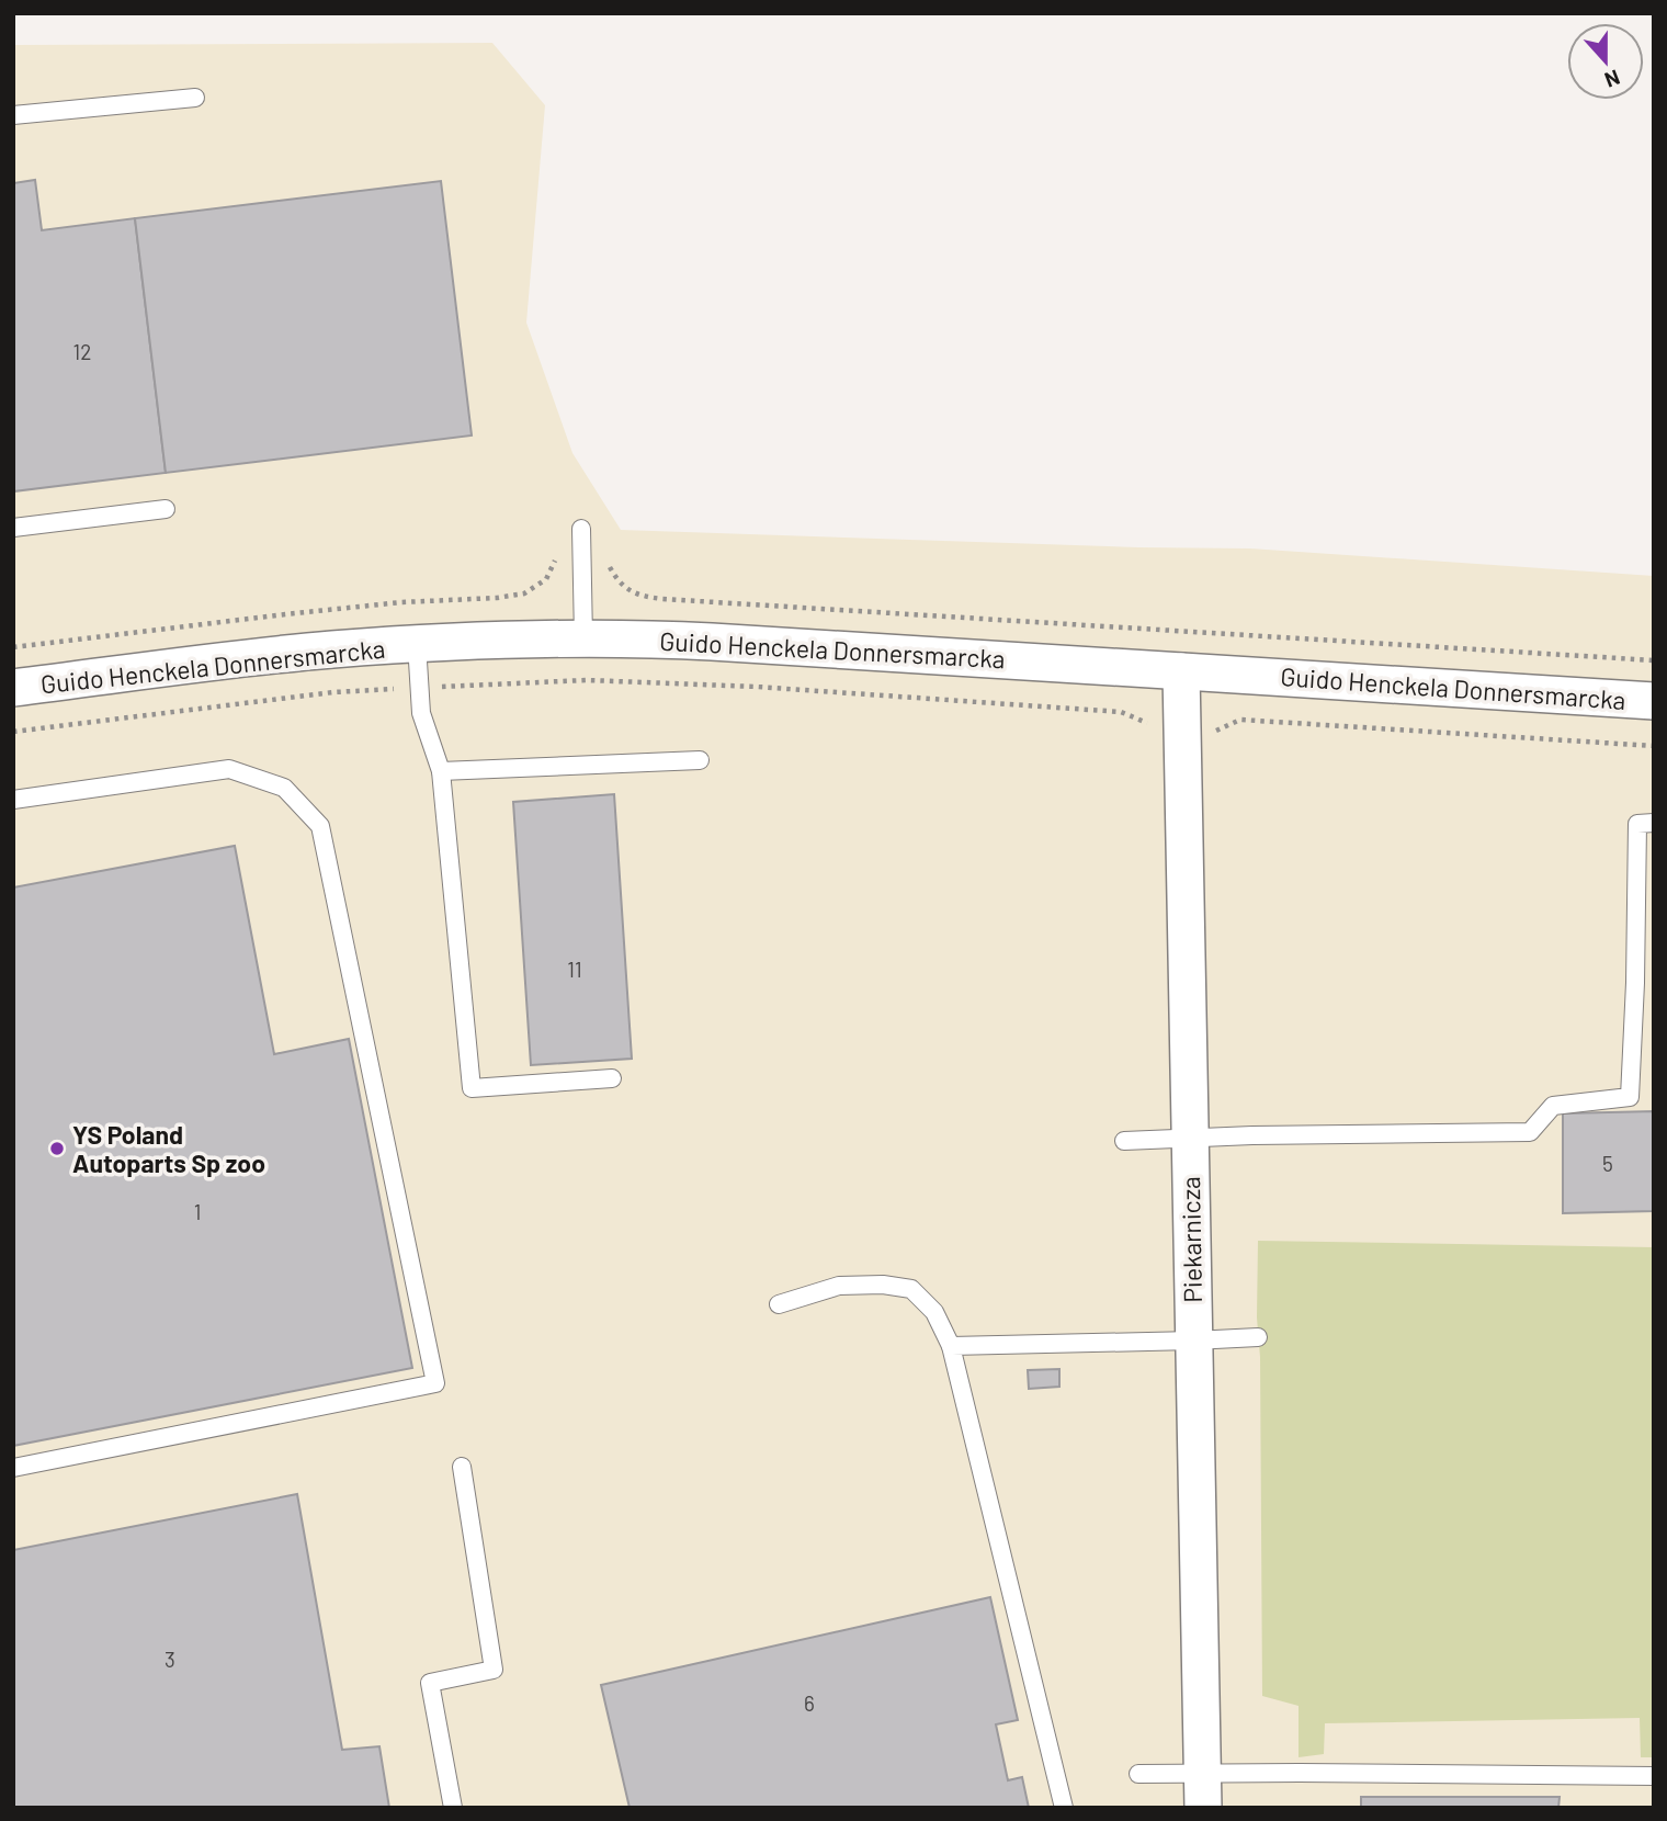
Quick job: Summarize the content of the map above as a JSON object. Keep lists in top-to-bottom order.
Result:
{
  "streets": {
    "street": ["Guido Henckela Donnersmarcka", "Piekarnicza"]
  },
  "crossings": [
    ["Guido Henckela Donnersmarcka", "Piekarnicza"]
  ],
  "places": ["YS Poland Autoparts Sp zoo"],
  "house_numbers": [
    "12",
    "11",
    "5",
    "1",
    "3",
    "6"
  ],
  "north": "bottom"
}
